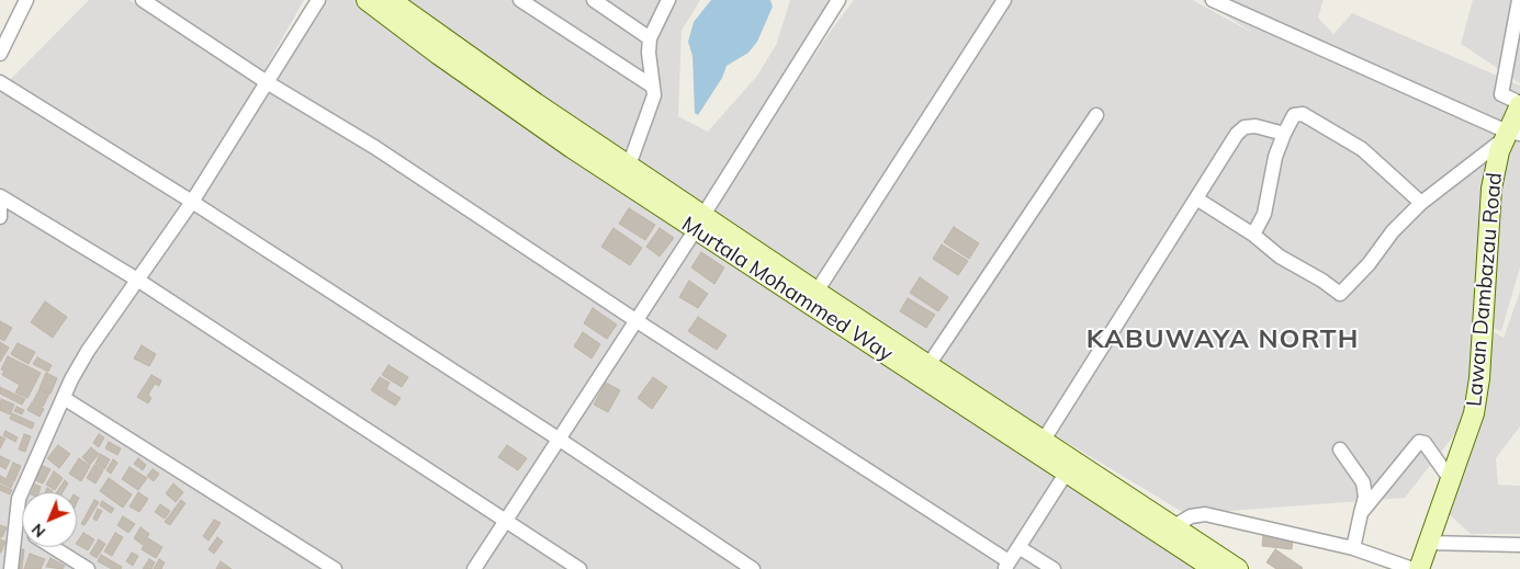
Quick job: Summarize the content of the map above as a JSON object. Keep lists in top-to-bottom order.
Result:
{
  "streets": {
    "main road": ["Murtala Mohammed Way", "Lawan Dambazau Road"]
  },
  "districts": ["KABUWAYA NORTH"],
  "north": "bottom left"
}
